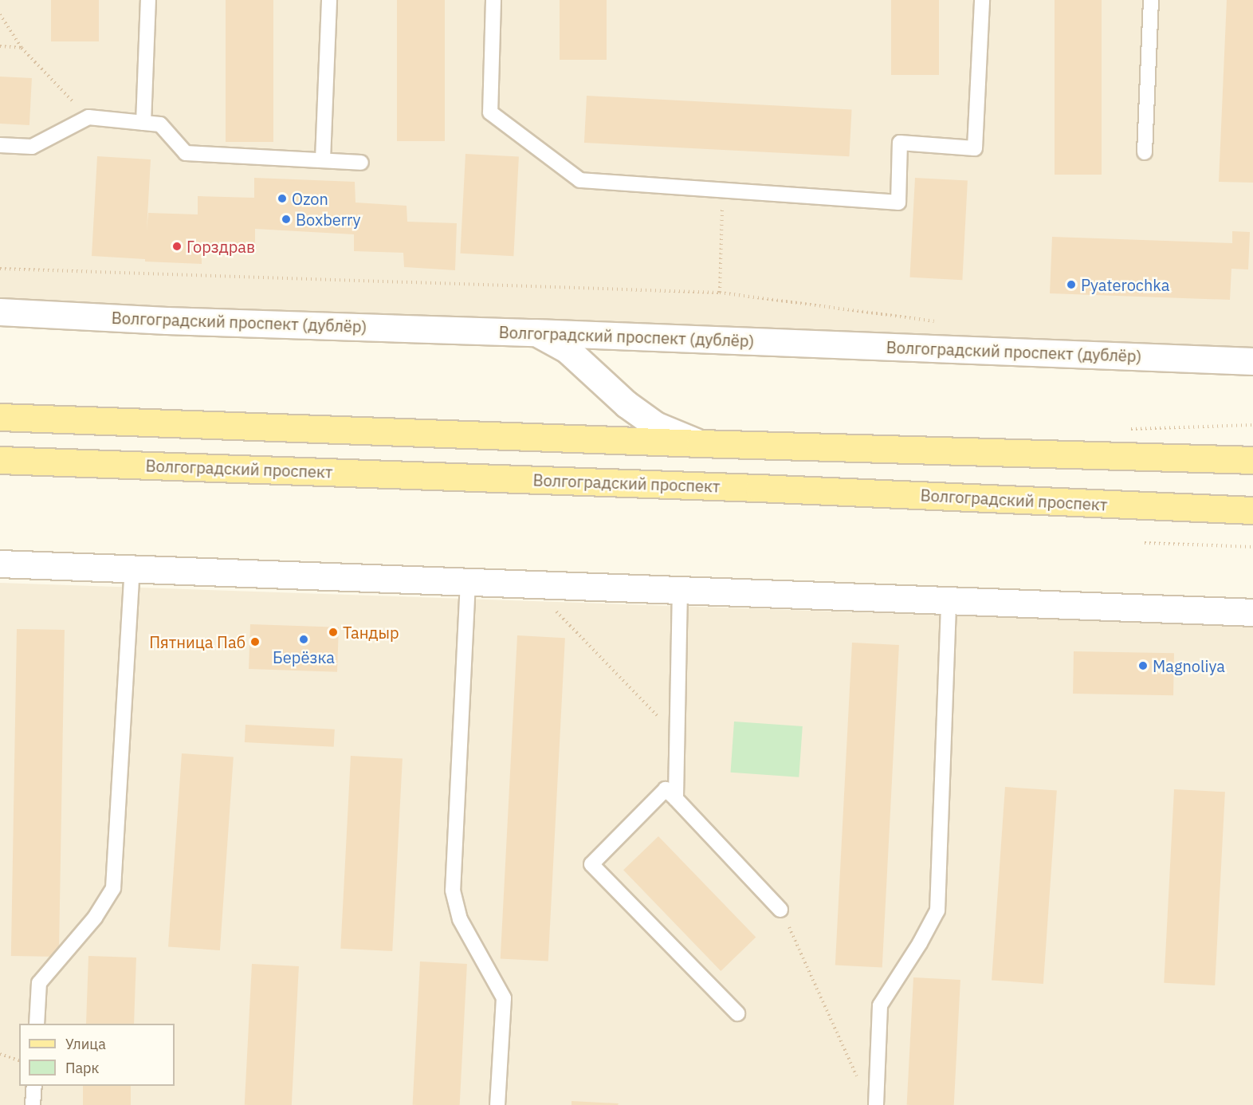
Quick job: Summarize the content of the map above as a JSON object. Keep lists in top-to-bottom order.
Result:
{
  "streets": {
    "main road": ["Волгоградский проспект"],
    "street": ["Волгоградский проспект (дублёр)"]
  },
  "places": [
    "Ozon",
    "Boxberry",
    "Горздрав",
    "Pyaterochka",
    "Тандыр",
    "Берёзка",
    "Пятница Паб",
    "Magnoliya"
  ],
  "legend": ["Улица", "Парк"]
}
